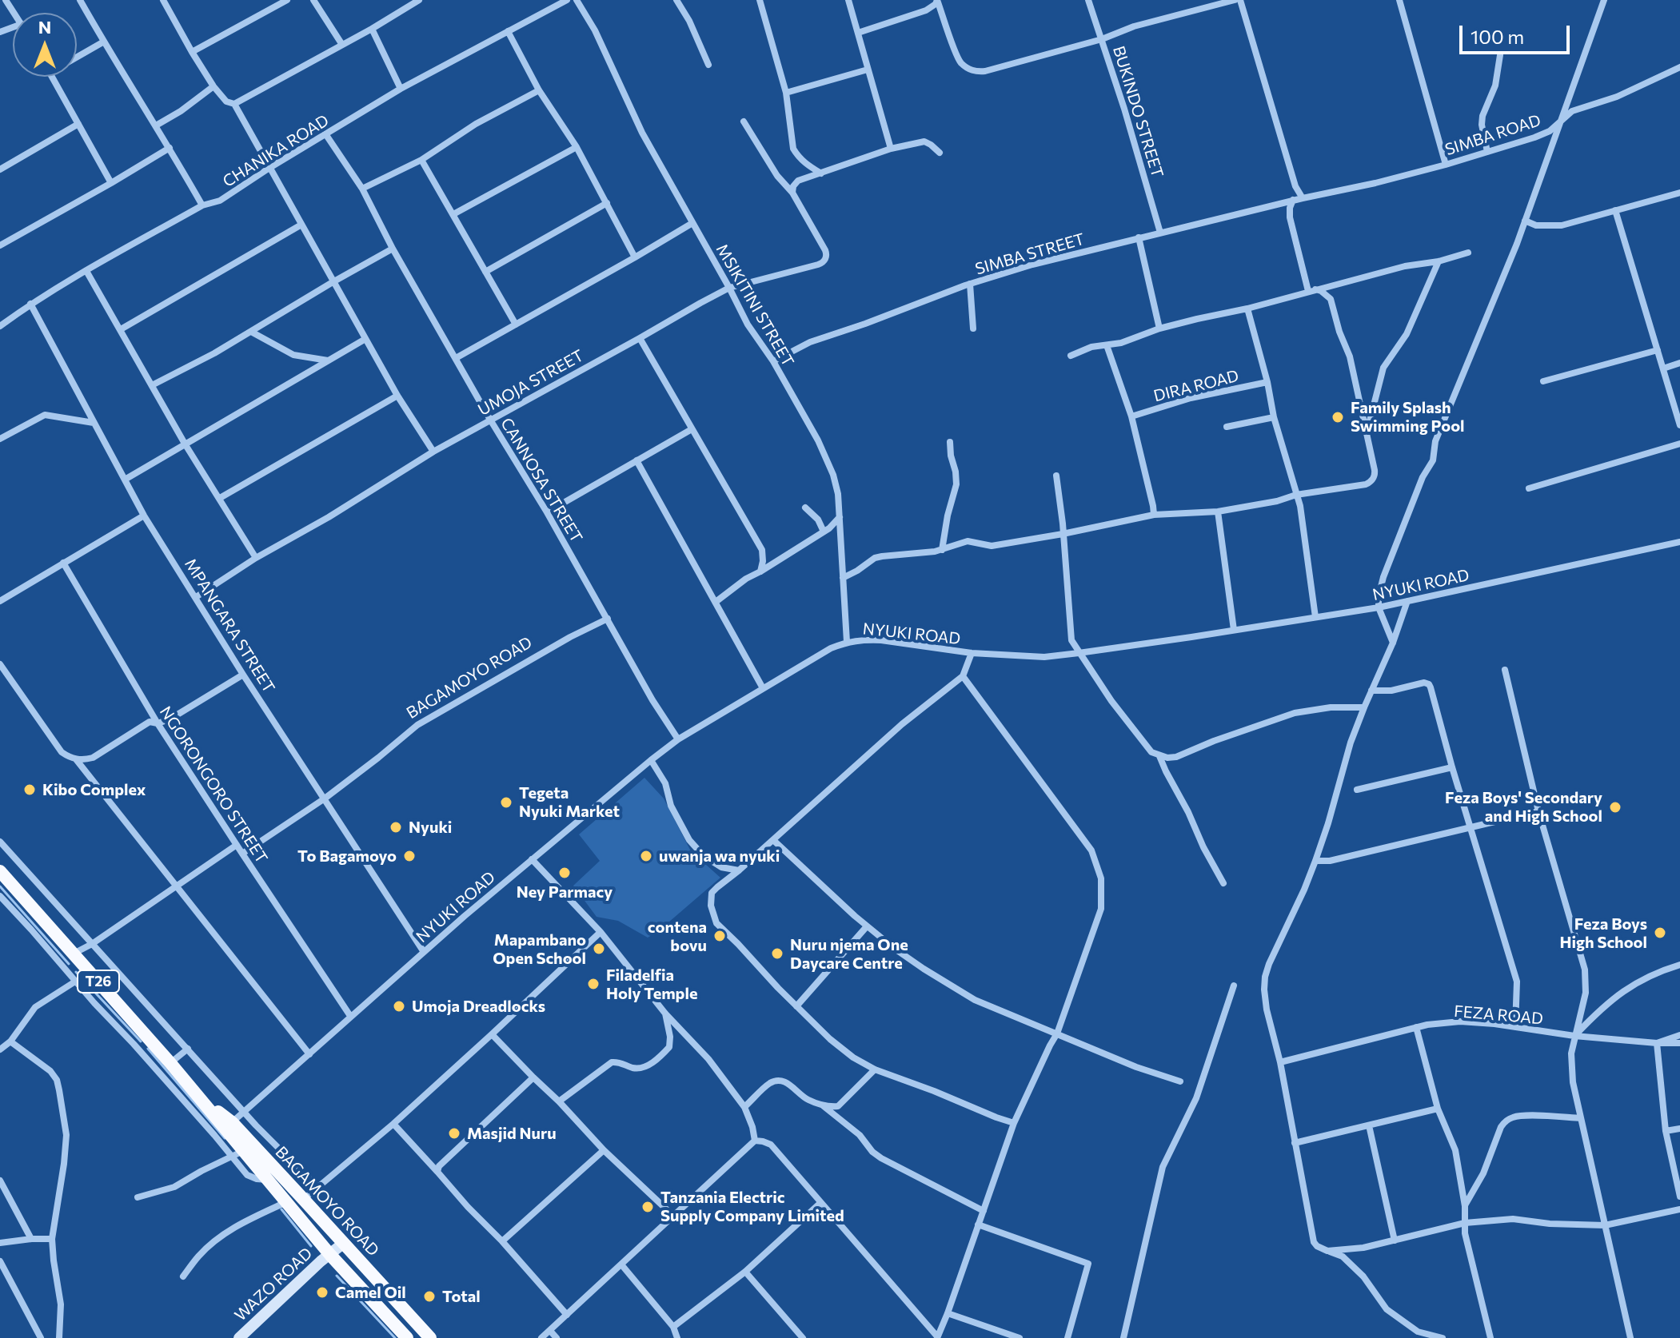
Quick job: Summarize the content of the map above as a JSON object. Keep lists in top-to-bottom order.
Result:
{
  "streets": {
    "highway": ["BAGAMOYO ROAD", "T26"],
    "main road": ["WAZO ROAD"],
    "street": [
      "BUKINDO STREET",
      "SIMBA ROAD",
      "CHANIKA ROAD",
      "SIMBA STREET",
      "MSIKITINI STREET",
      "UMOJA STREET",
      "DIRA ROAD",
      "CANNOSA STREET",
      "NYUKI ROAD",
      "MPANGARA STREET",
      "NGORONGORO STREET",
      "FEZA ROAD"
    ]
  },
  "crossings": [
    ["BUKINDO STREET", "SIMBA STREET"],
    ["SIMBA ROAD", "SIMBA STREET"],
    ["CHANIKA ROAD", "CANNOSA STREET"],
    ["CHANIKA ROAD", "MPANGARA STREET"],
    ["SIMBA STREET", "MSIKITINI STREET"],
    ["MSIKITINI STREET", "UMOJA STREET"],
    ["MSIKITINI STREET", "NYUKI ROAD"],
    ["UMOJA STREET", "CANNOSA STREET"],
    ["UMOJA STREET", "MPANGARA STREET"],
    ["CANNOSA STREET", "NYUKI ROAD"],
    ["CANNOSA STREET", "BAGAMOYO ROAD"],
    ["NYUKI ROAD", "MPANGARA STREET"],
    ["NYUKI ROAD", "BAGAMOYO ROAD"],
    ["NYUKI ROAD", "NGORONGORO STREET"],
    ["MPANGARA STREET", "BAGAMOYO ROAD"],
    ["BAGAMOYO ROAD", "NGORONGORO STREET"],
    ["BAGAMOYO ROAD", "WAZO ROAD"]
  ],
  "places": [
    "Family Splash Swimming Pool",
    "Kibo Complex",
    "Tegeta Nyuki Market",
    "Feza Boys' Secondary and High School",
    "Nyuki",
    "To Bagamoyo",
    "uwanja wa nyuki",
    "Ney Parmacy",
    "Feza Boys High School",
    "contena bovu",
    "Mapambano Open School",
    "Nuru njema One Daycare Centre",
    "Filadelfia Holy Temple",
    "Umoja Dreadlocks",
    "Masjid Nuru",
    "Tanzania Electric Supply Company Limited",
    "Camel Oil",
    "Total"
  ],
  "scale_bar": "100 m",
  "north": "top"
}
